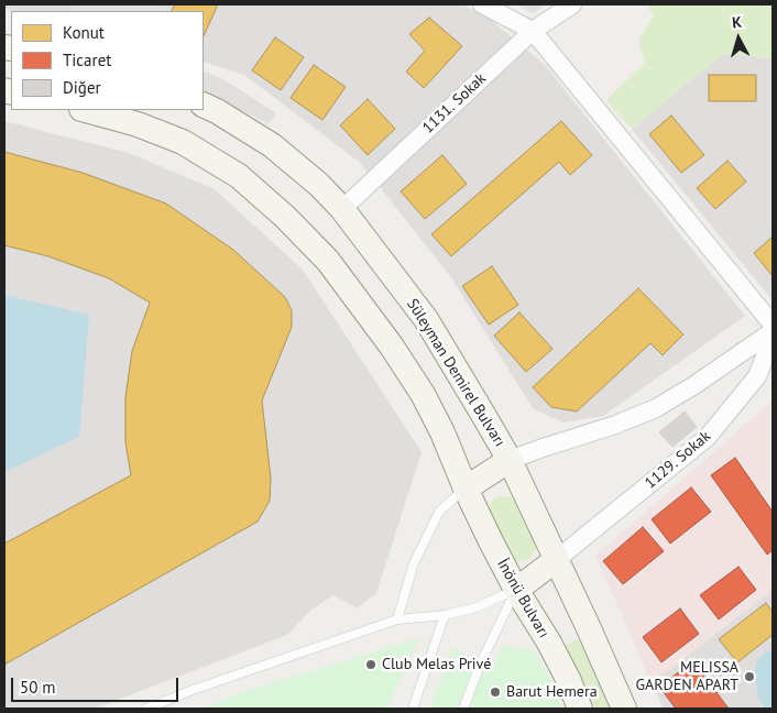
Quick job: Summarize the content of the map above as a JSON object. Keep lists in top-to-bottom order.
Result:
{
  "streets": {
    "main road": ["Süleyman Demirel Bulvarı", "İnönü Bulvarı"],
    "street": ["1131. Sokak", "1129. Sokak"]
  },
  "crossings": [
    ["1131. Sokak", "Süleyman Demirel Bulvarı"],
    ["Süleyman Demirel Bulvarı", "1129. Sokak"]
  ],
  "places": ["Club Melas Privé", "MELISSA GARDEN APART", "Barut Hemera"],
  "legend": ["Konut", "Ticaret", "Diğer"],
  "scale_bar": "50 m",
  "north": "top"
}
